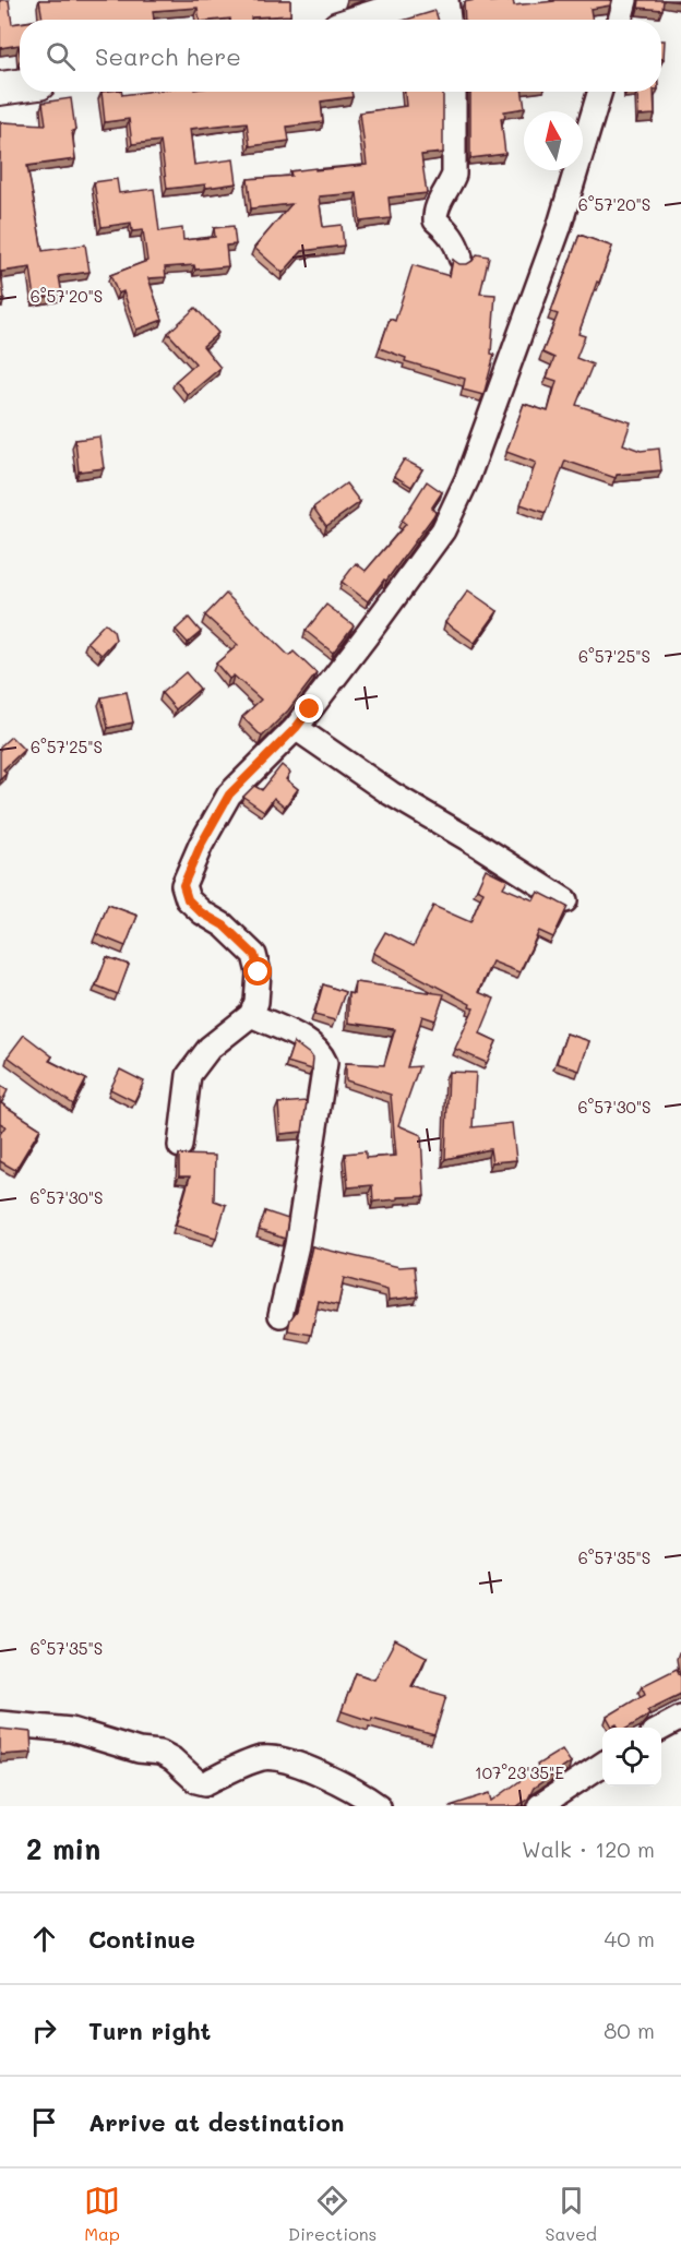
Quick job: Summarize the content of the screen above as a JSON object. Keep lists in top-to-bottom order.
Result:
{
  "north": "top",
  "page": {
    "search": "Search here",
    "heading": ["2 min", "Walk · 120 m"],
    "list": [
      ["Continue", "40 m"],
      ["Turn right", "80 m"],
      "Arrive at destination"
    ],
    "nav": ["Map", "Directions", "Saved"]
  },
  "coordinates": [
    "6°57'20\"S",
    "6°57'25\"S",
    "6°57'30\"S",
    "6°57'35\"S",
    "107°23'35\"E"
  ]
}
